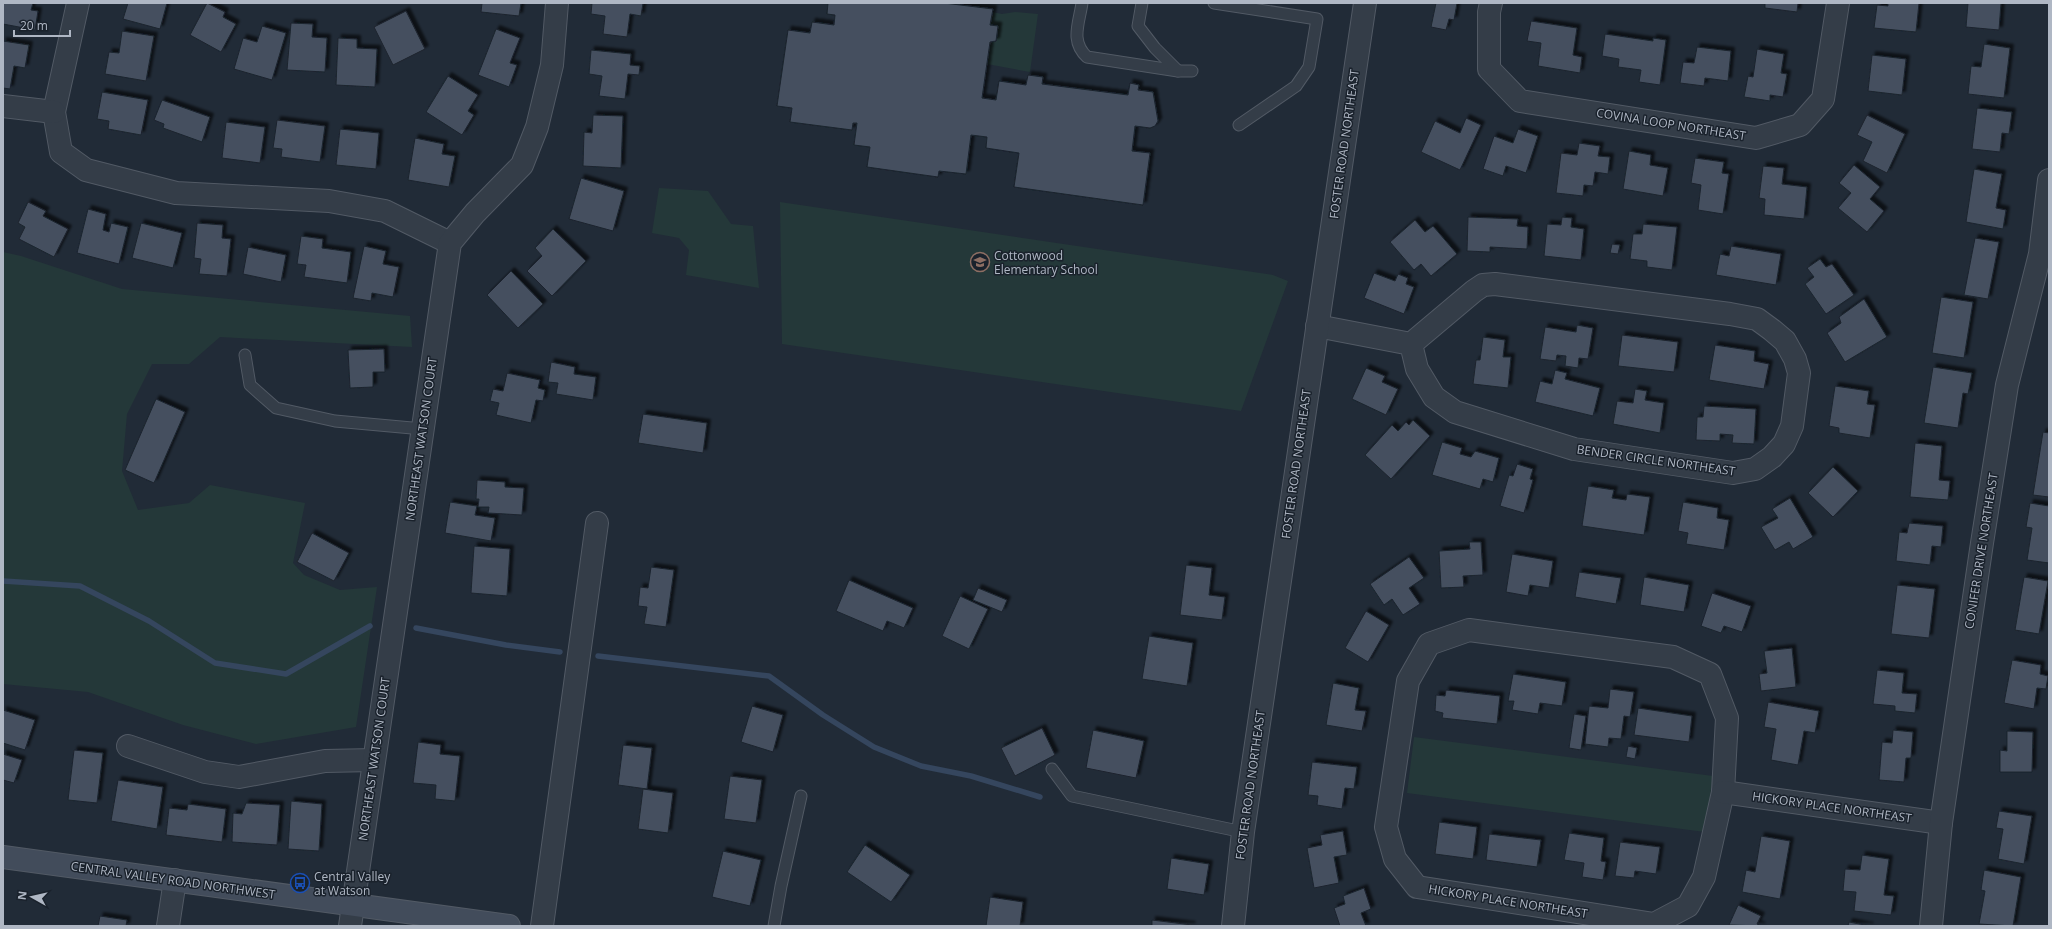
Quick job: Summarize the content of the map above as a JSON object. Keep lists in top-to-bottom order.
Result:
{
  "streets": {
    "main road": ["CENTRAL VALLEY ROAD NORTHWEST"],
    "street": [
      "COVINA LOOP NORTHEAST",
      "FOSTER ROAD NORTHEAST",
      "NORTHEAST WATSON COURT",
      "BENDER CIRCLE NORTHEAST",
      "CONIFER DRIVE NORTHEAST",
      "HICKORY PLACE NORTHEAST"
    ]
  },
  "crossings": [
    ["NORTHEAST WATSON COURT", "CENTRAL VALLEY ROAD NORTHWEST"],
    ["CONIFER DRIVE NORTHEAST", "HICKORY PLACE NORTHEAST"]
  ],
  "places": {
    "school or university": ["Cottonwood Elementary School"],
    "bus stop": ["Central Valley at Watson"]
  },
  "scale_bar": "20 m",
  "north": "left"
}
